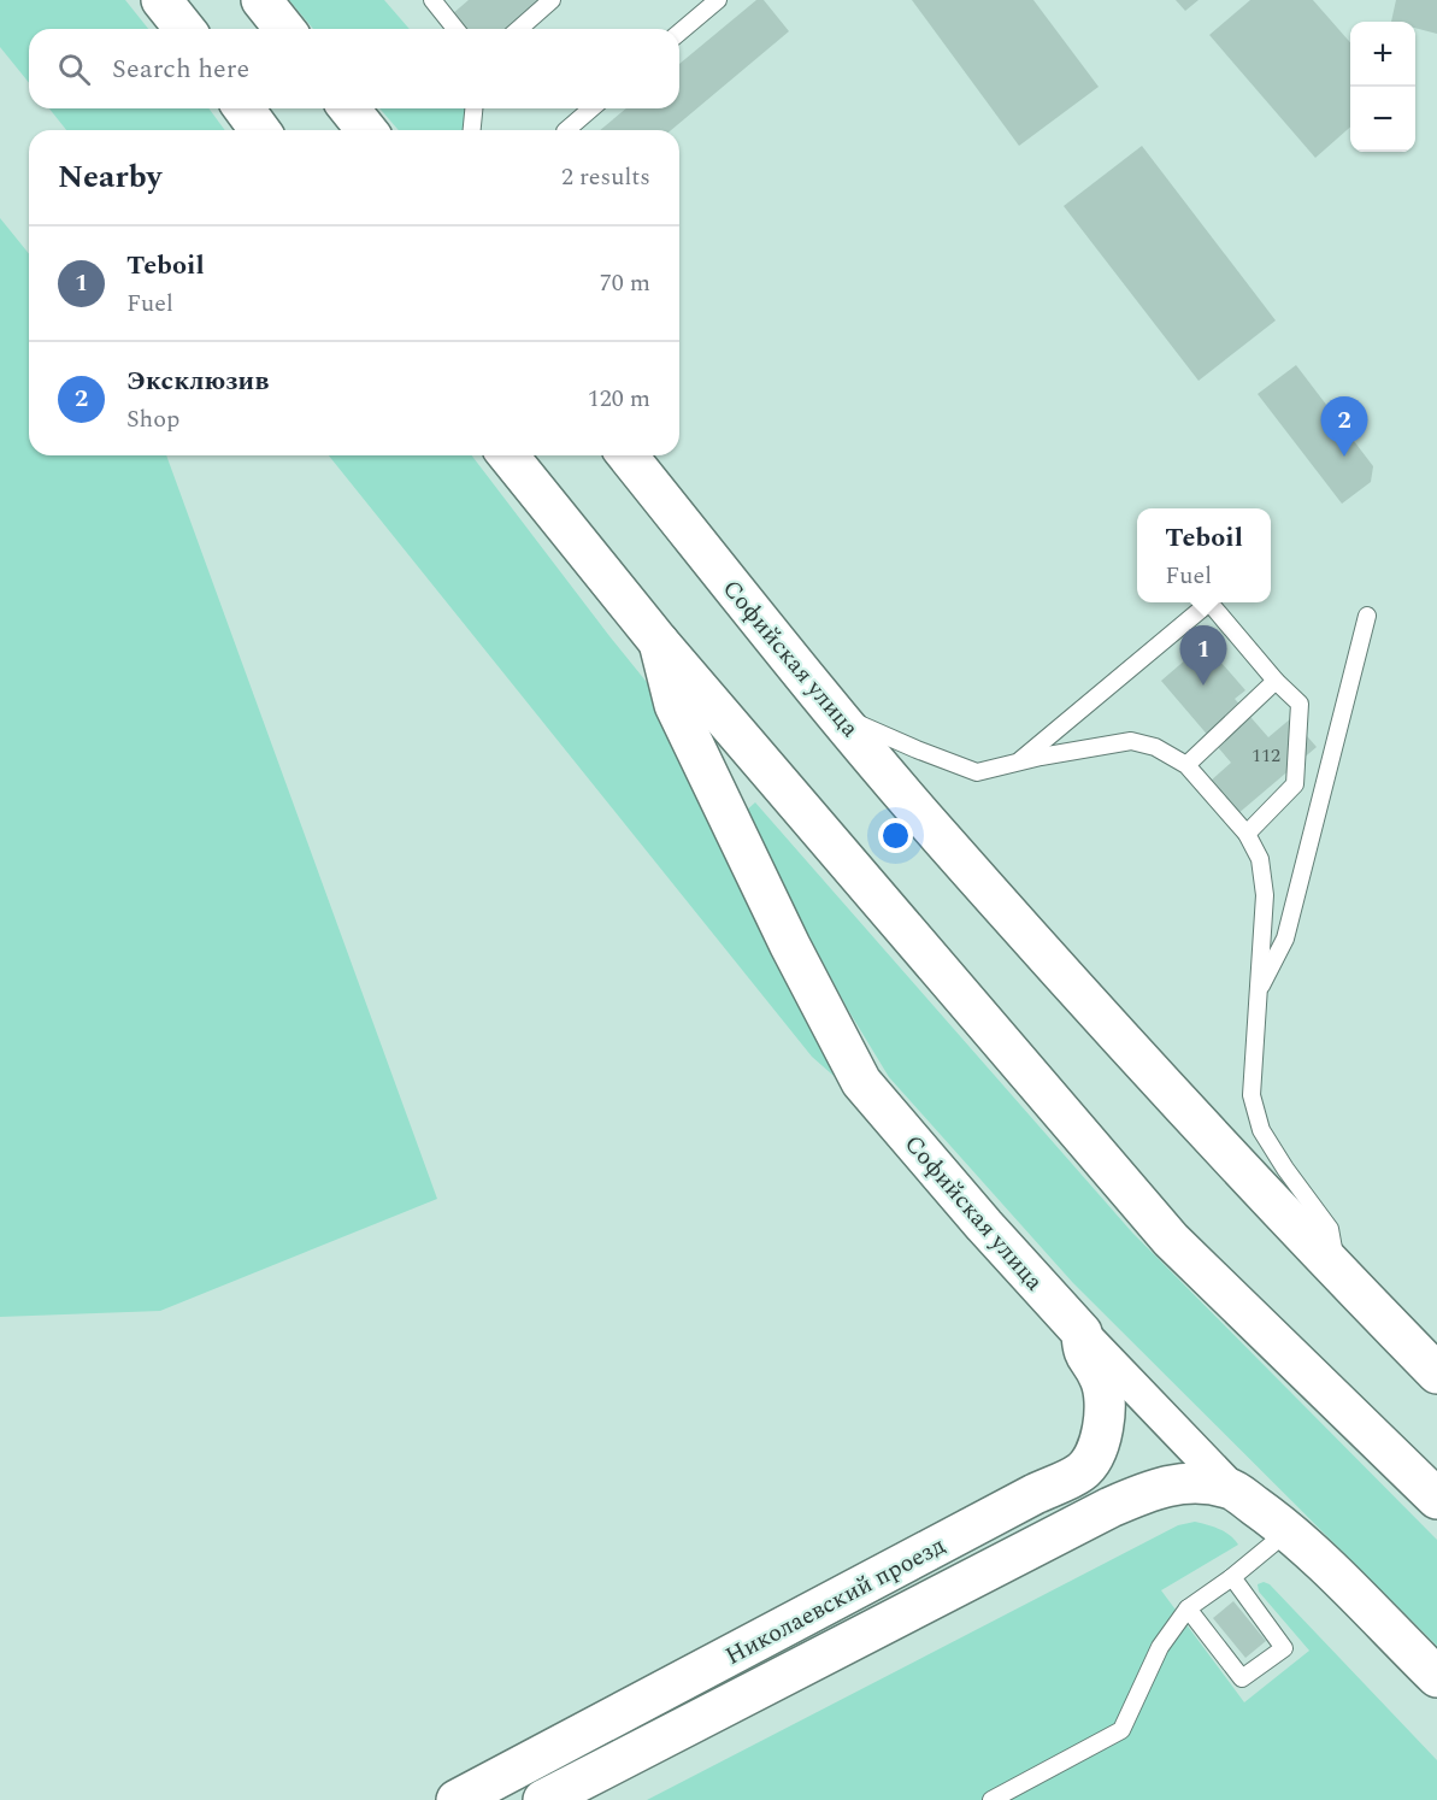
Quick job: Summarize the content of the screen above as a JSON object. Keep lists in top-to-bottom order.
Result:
{
  "streets": {
    "main road": ["Софийская улица", "Николаевский проезд"]
  },
  "crossings": [
    ["Софийская улица", "Николаевский проезд"]
  ],
  "house_numbers": ["112"],
  "page": {
    "map_buttons": ["+", "−"],
    "search": "Search here",
    "heading": ["Nearby", "2 results"],
    "list": [
      {
        "mark": "1",
        "name": "Teboil",
        "note": "Fuel",
        "value": "70 m"
      },
      {
        "mark": "2",
        "name": "Эксклюзив",
        "note": "Shop",
        "value": "120 m"
      }
    ],
    "pins": ["2", "1"],
    "popup": ["Teboil", "Fuel"]
  }
}
